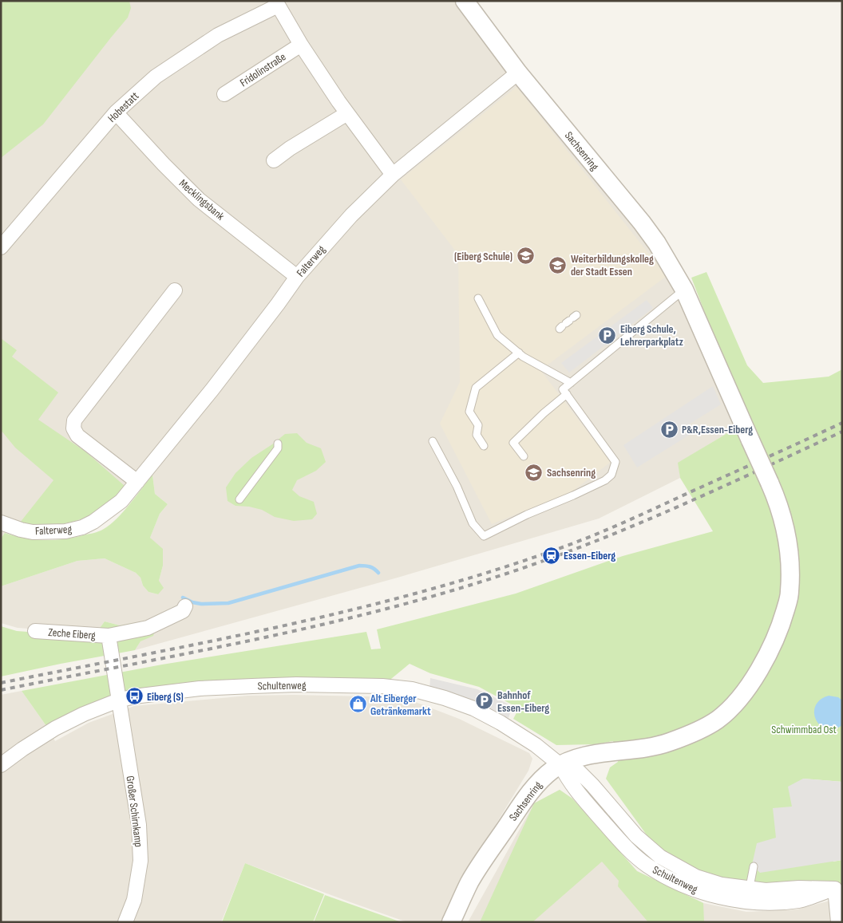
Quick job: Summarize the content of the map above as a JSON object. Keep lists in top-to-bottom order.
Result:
{
  "streets": {
    "street": [
      "Fridolinstraße",
      "Hobestatt",
      "Sachsenring",
      "Mecklingsbank",
      "Falterweg",
      "Zeche Eiberg",
      "Schultenweg",
      "Großer Schirnkamp"
    ]
  },
  "crossings": [
    ["Hobestatt", "Mecklingsbank"],
    ["Sachsenring", "Falterweg"],
    ["Sachsenring", "Schultenweg"],
    ["Mecklingsbank", "Falterweg"],
    ["Zeche Eiberg", "Schultenweg"],
    ["Zeche Eiberg", "Großer Schirnkamp"],
    ["Schultenweg", "Großer Schirnkamp"]
  ],
  "parks": ["Schwimmbad Ost"],
  "places": {
    "school or university": ["(Eiberg Schule)", "Weiterbildungskolleg der Stadt Essen", "Sachsenring"],
    "parking": ["Eiberg Schule, Lehrerparkplatz", "P&R,Essen-Eiberg", "Bahnhof Essen-Eiberg"],
    "station": ["Essen-Eiberg"],
    "bus stop": ["Eiberg (S)"],
    "shop": ["Alt Eiberger Getränkemarkt"]
  }
}
